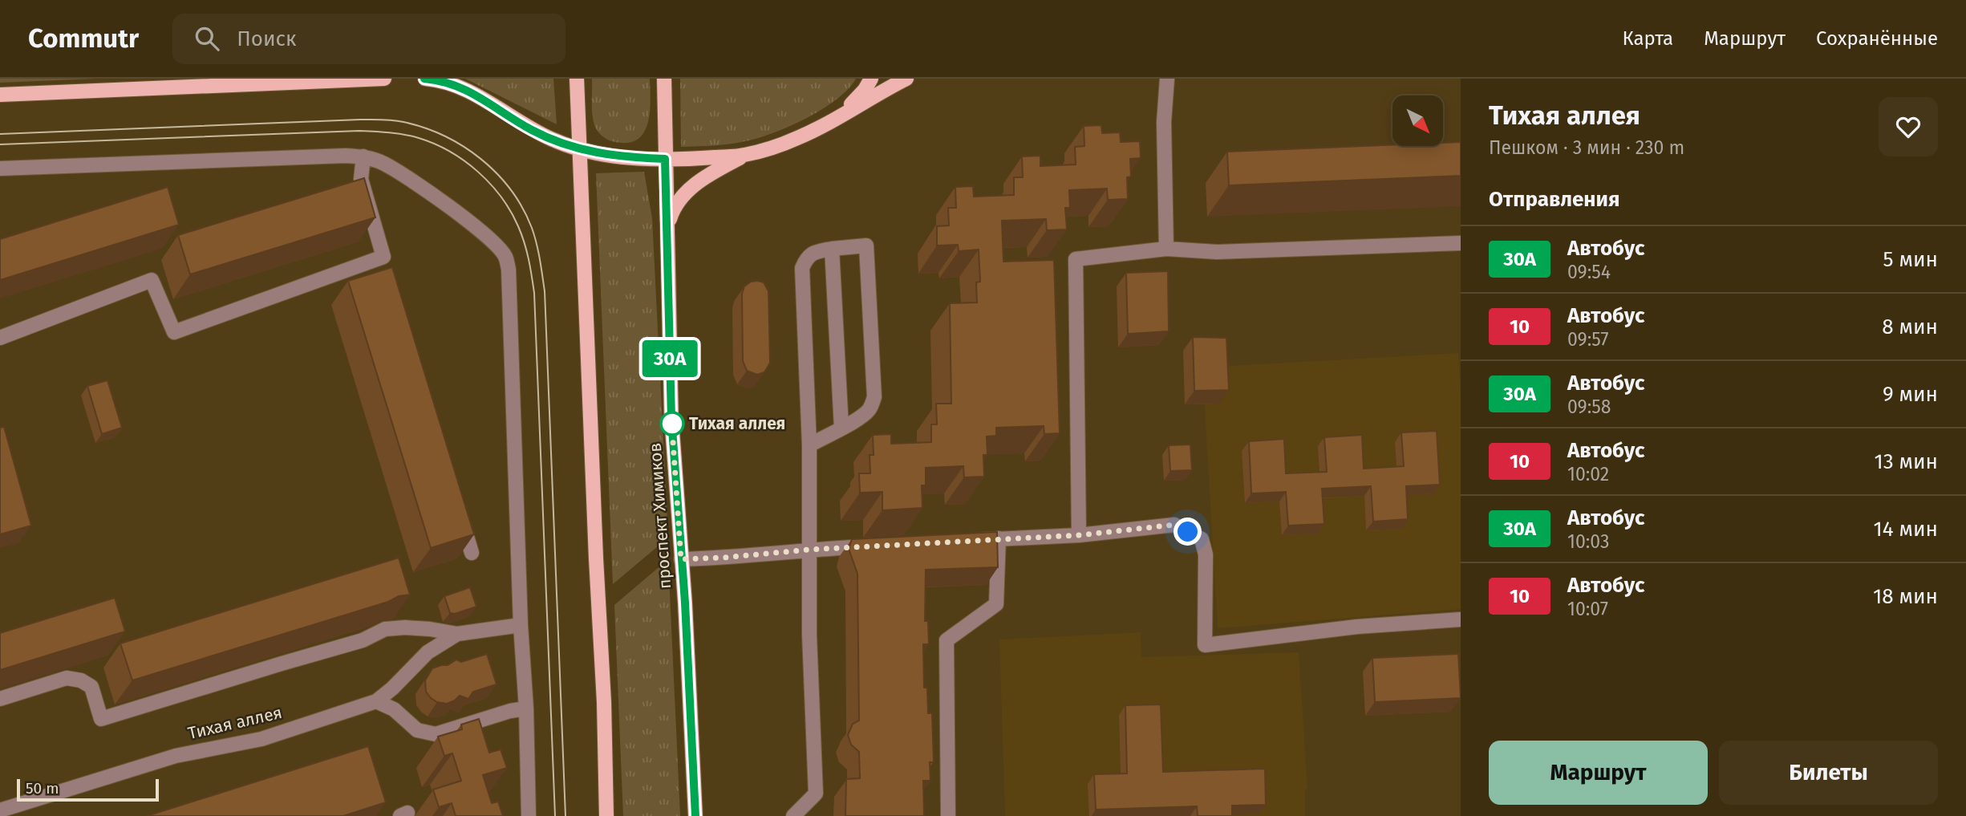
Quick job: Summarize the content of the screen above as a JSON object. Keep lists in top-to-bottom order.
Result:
{
  "streets": {
    "main road": ["проспект Химиков"],
    "lane": ["Тихая аллея"]
  },
  "places": ["Тихая аллея"],
  "lines": ["bus line 30А"],
  "scale_bar": "50 m",
  "north": "bottom right",
  "page": {
    "header": "Commutr",
    "search": "Поиск",
    "nav": ["Карта", "Маршрут", "Сохранённые"],
    "on_map": "30А",
    "heading": [
      ["Тихая аллея", "Пешком · 3 мин · 230 m"],
      "Отправления"
    ],
    "list": [
      {
        "mark": "30А",
        "name": "Автобус",
        "note": "09:54",
        "value": "5 мин"
      },
      {
        "mark": "10",
        "name": "Автобус",
        "note": "09:57",
        "value": "8 мин"
      },
      {
        "mark": "30А",
        "name": "Автобус",
        "note": "09:58",
        "value": "9 мин"
      },
      {
        "mark": "10",
        "name": "Автобус",
        "note": "10:02",
        "value": "13 мин"
      },
      {
        "mark": "30А",
        "name": "Автобус",
        "note": "10:03",
        "value": "14 мин"
      },
      {
        "mark": "10",
        "name": "Автобус",
        "note": "10:07",
        "value": "18 мин"
      }
    ],
    "buttons": ["Маршрут", "Билеты"],
    "scale": "50 m"
  }
}
